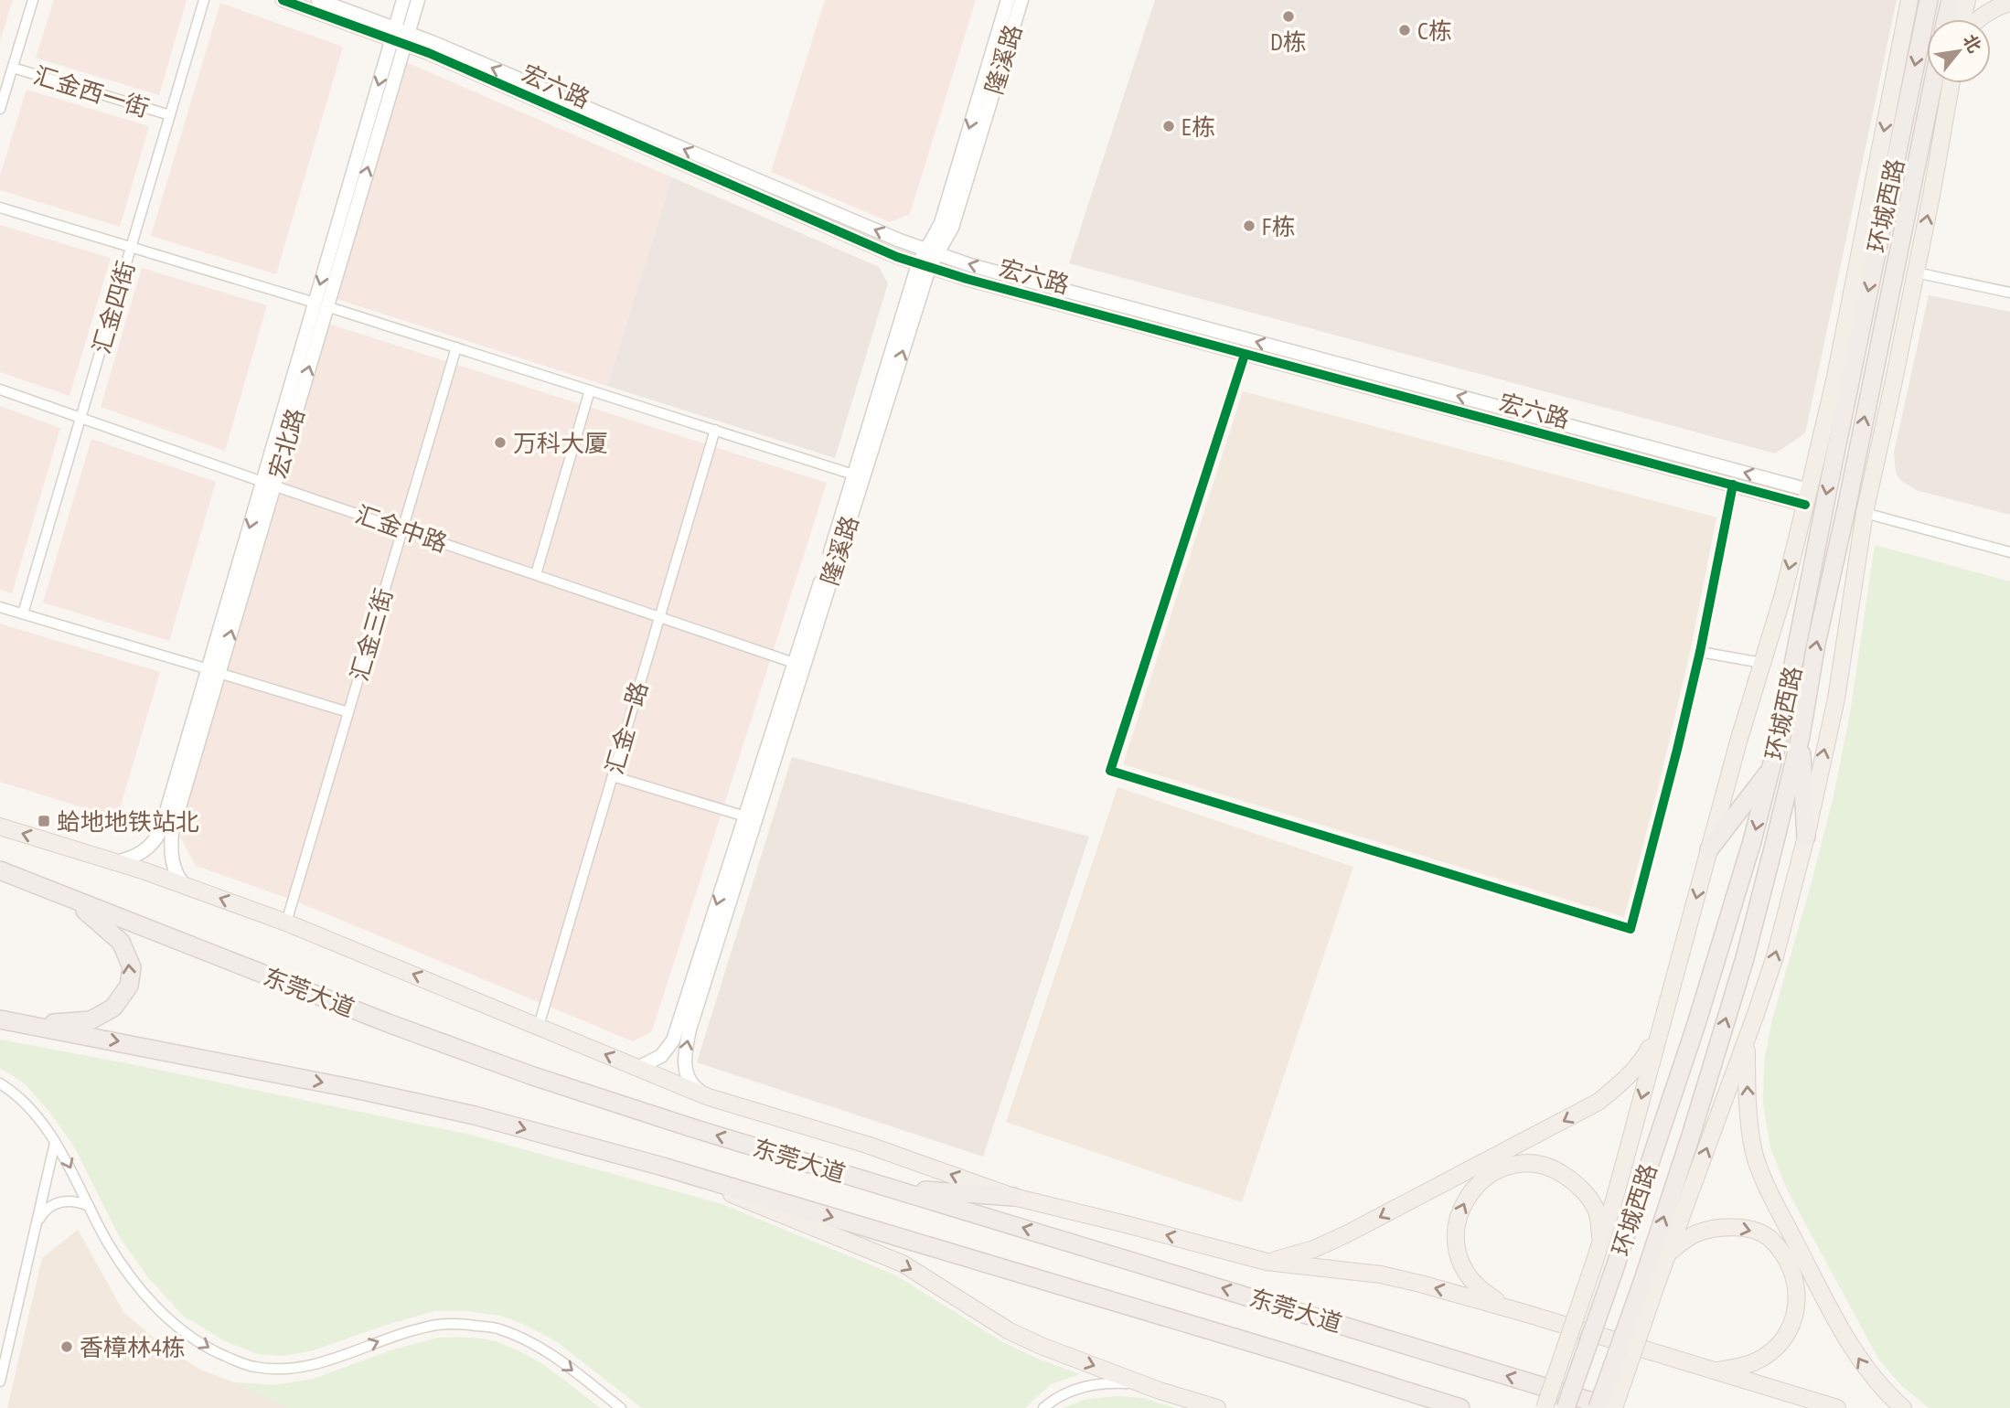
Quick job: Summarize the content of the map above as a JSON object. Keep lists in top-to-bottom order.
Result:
{
  "streets": {
    "highway": ["环城西路", "东莞大道"],
    "street": [
      "隆溪路",
      "宏六路",
      "汇金西一街",
      "汇金四街",
      "宏北路",
      "汇金中路",
      "汇金三街",
      "汇金一路"
    ]
  },
  "crossings": [
    ["隆溪路", "宏六路"],
    ["隆溪路", "汇金中路"],
    ["宏六路", "宏北路"],
    ["汇金西一街", "汇金四街"],
    ["汇金四街", "汇金中路"],
    ["宏北路", "汇金中路"],
    ["汇金中路", "汇金三街"],
    ["汇金中路", "汇金一路"]
  ],
  "places": {
    "other": [
      "D栋",
      "C栋",
      "E栋",
      "F栋",
      "万科大厦",
      "香樟林4栋"
    ],
    "transit": ["蛤地地铁站北"]
  },
  "north": "top right"
}
